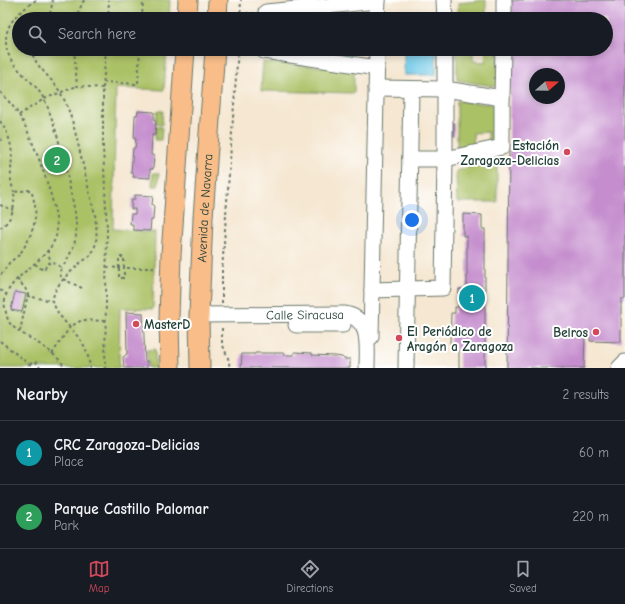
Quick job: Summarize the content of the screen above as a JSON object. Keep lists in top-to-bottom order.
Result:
{
  "streets": {
    "main road": ["Avenida de Navarra"],
    "street": ["Calle Siracusa"]
  },
  "crossings": [
    ["Avenida de Navarra", "Calle Siracusa"]
  ],
  "places": [
    "Estación Zaragoza-Delicias",
    "MasterD",
    "Belros",
    "El Periódico de Aragón a Zaragoza"
  ],
  "north": "right",
  "page": {
    "search": "Search here",
    "pins": ["2", "1"],
    "heading": ["Nearby", "2 results"],
    "list": [
      {
        "mark": "1",
        "name": "CRC Zaragoza-Delicias",
        "note": "Place",
        "value": "60 m"
      },
      {
        "mark": "2",
        "name": "Parque Castillo Palomar",
        "note": "Park",
        "value": "220 m"
      }
    ],
    "nav": ["Map", "Directions", "Saved"]
  }
}
